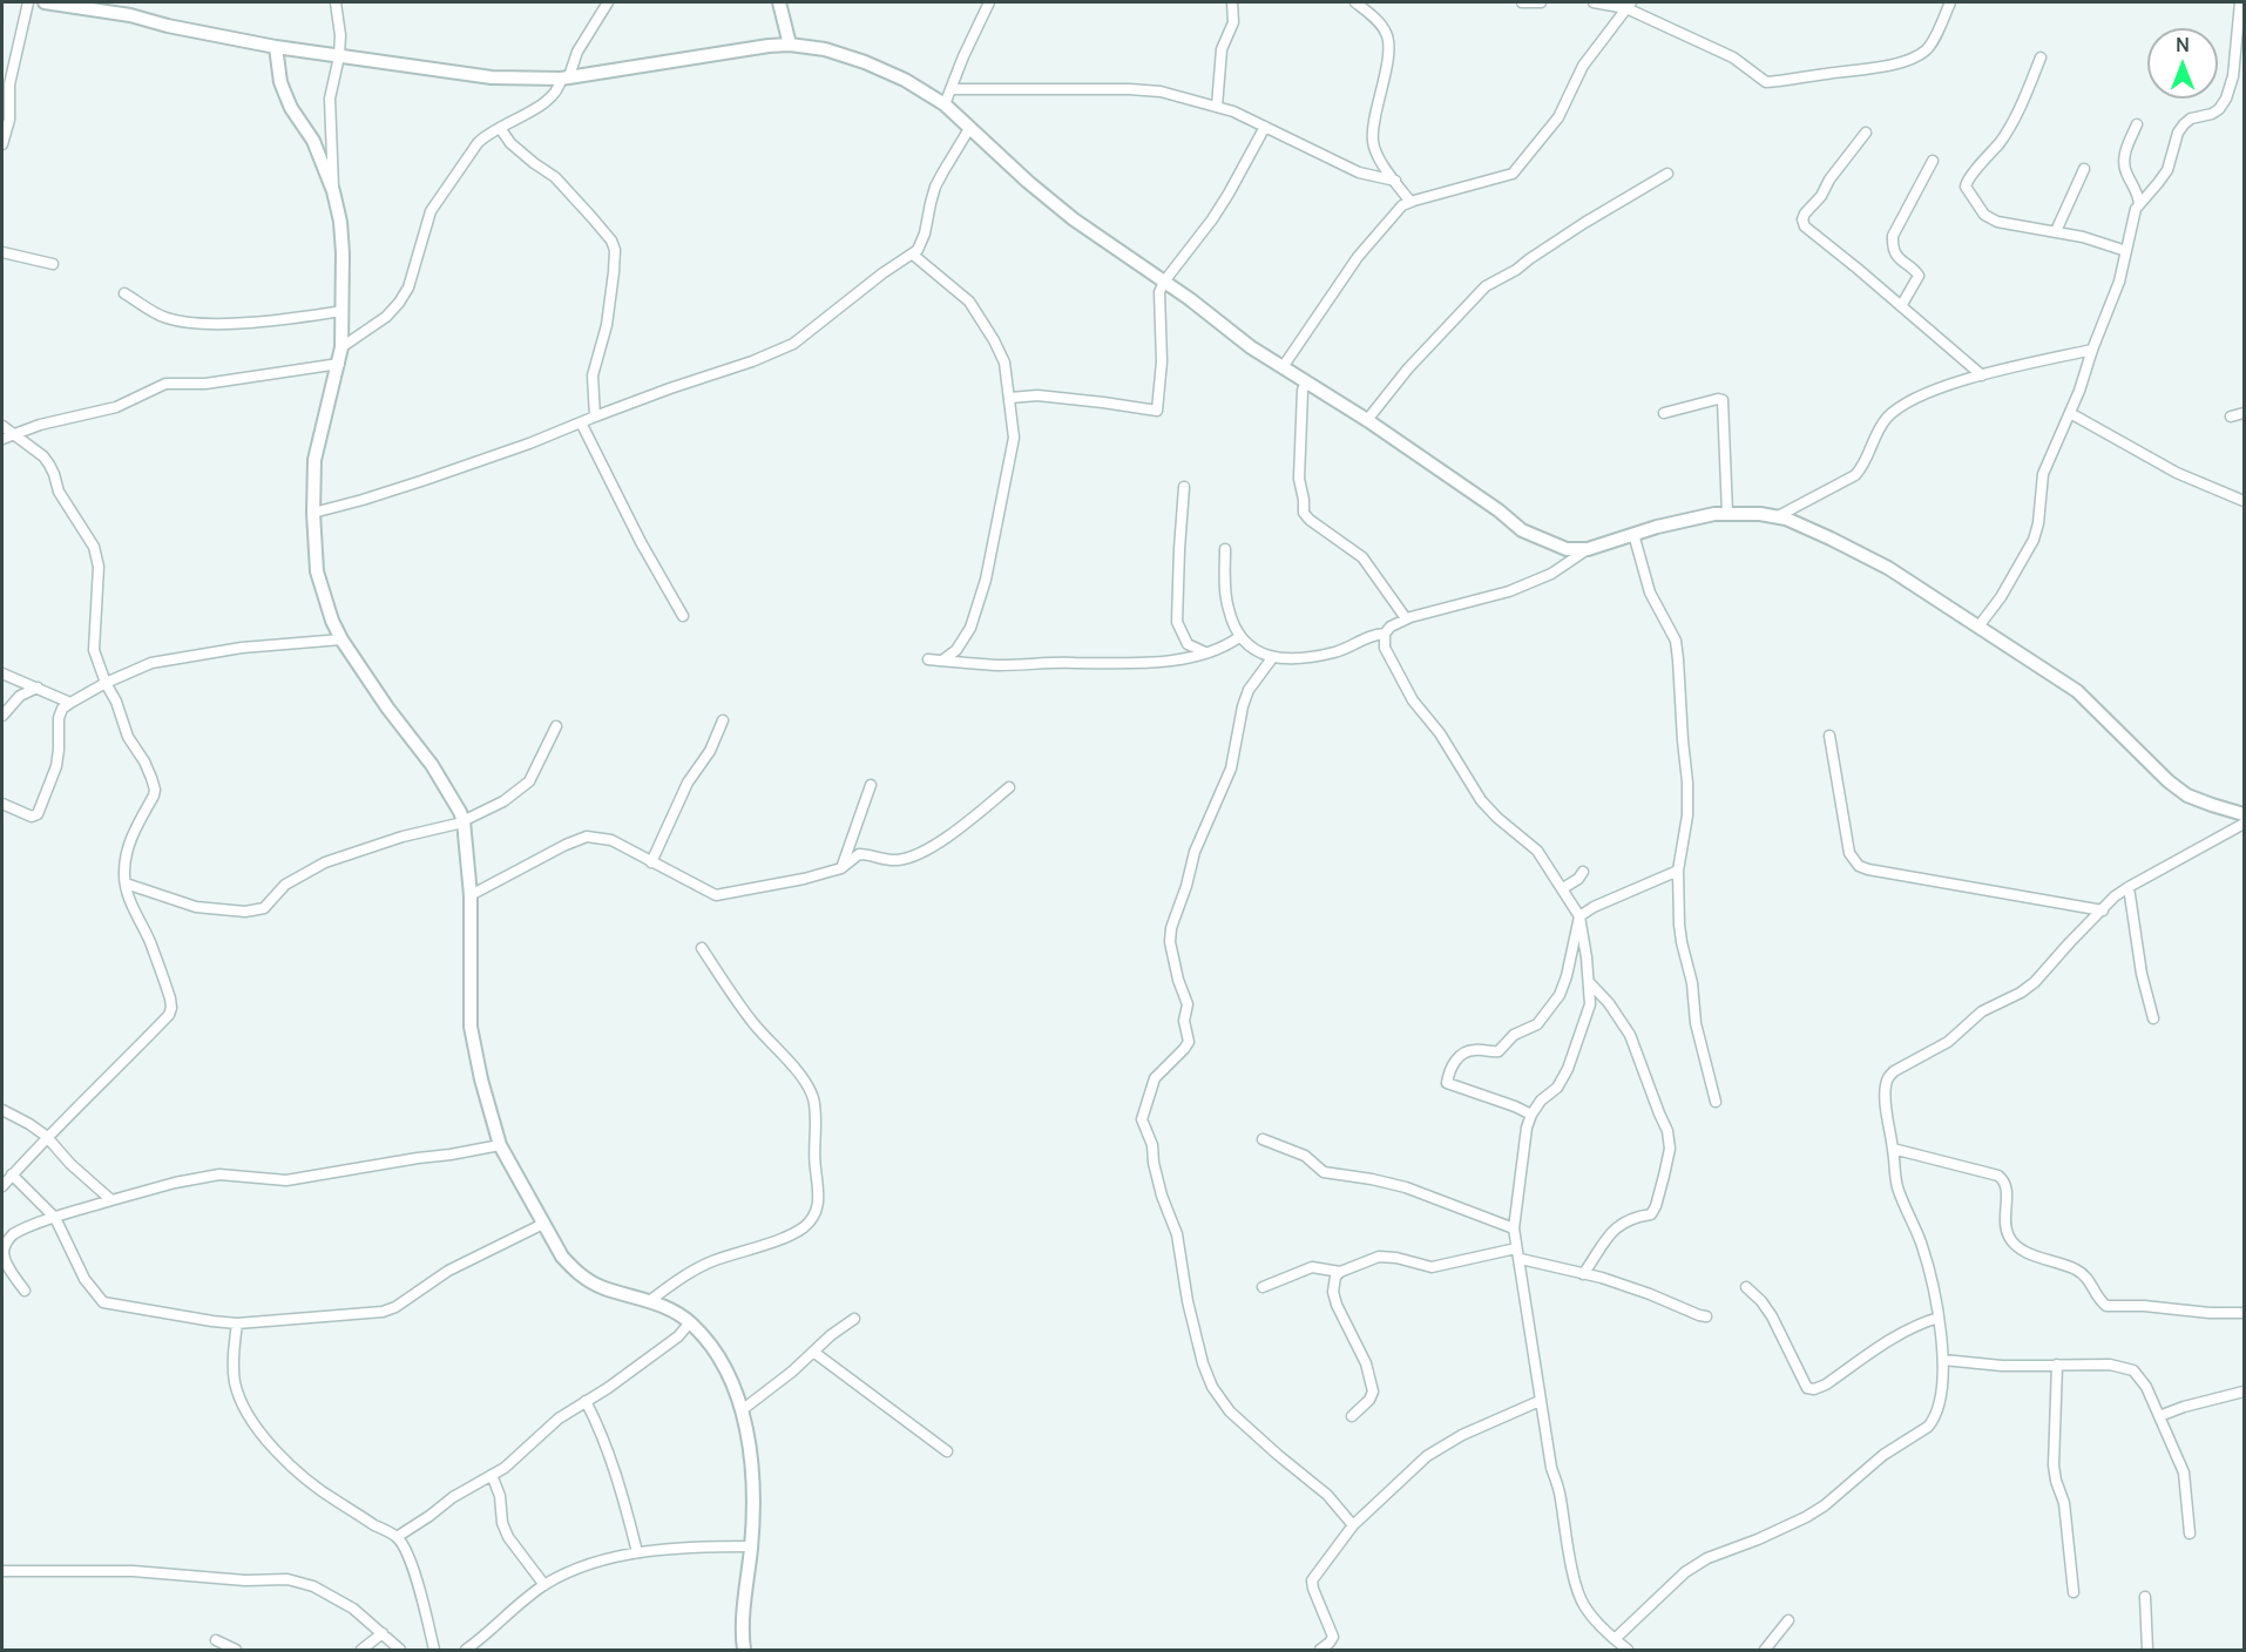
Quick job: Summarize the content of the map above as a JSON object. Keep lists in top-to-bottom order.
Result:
{
  "north": "top"
}
